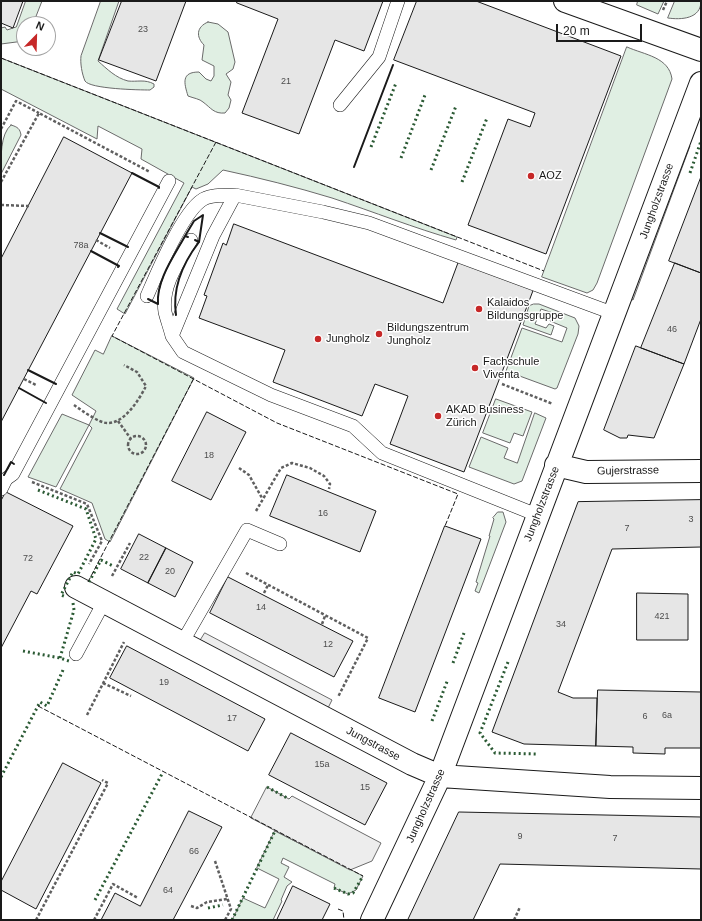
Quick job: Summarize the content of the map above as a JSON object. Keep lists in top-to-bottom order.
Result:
{
  "streets": {
    "street": ["Jungholzstrasse", "Gujerstrasse", "Jungstrasse"]
  },
  "crossings": [
    ["Jungholzstrasse", "Gujerstrasse"],
    ["Jungholzstrasse", "Jungstrasse"]
  ],
  "places": [
    "AOZ",
    "Kalaidos Bildungsgruppe",
    "Bildungszentrum Jungholz",
    "Jungholz",
    "Fachschule Viventa",
    "AKAD Business Zürich"
  ],
  "house_numbers": [
    "23",
    "21",
    "78a",
    "46",
    "18",
    "16",
    "3",
    "7",
    "22",
    "72",
    "20",
    "14",
    "421",
    "34",
    "12",
    "19",
    "6a",
    "6",
    "17",
    "15a",
    "15",
    "9",
    "7",
    "66",
    "64"
  ],
  "scale_bar": "20 m",
  "north": "top right"
}
